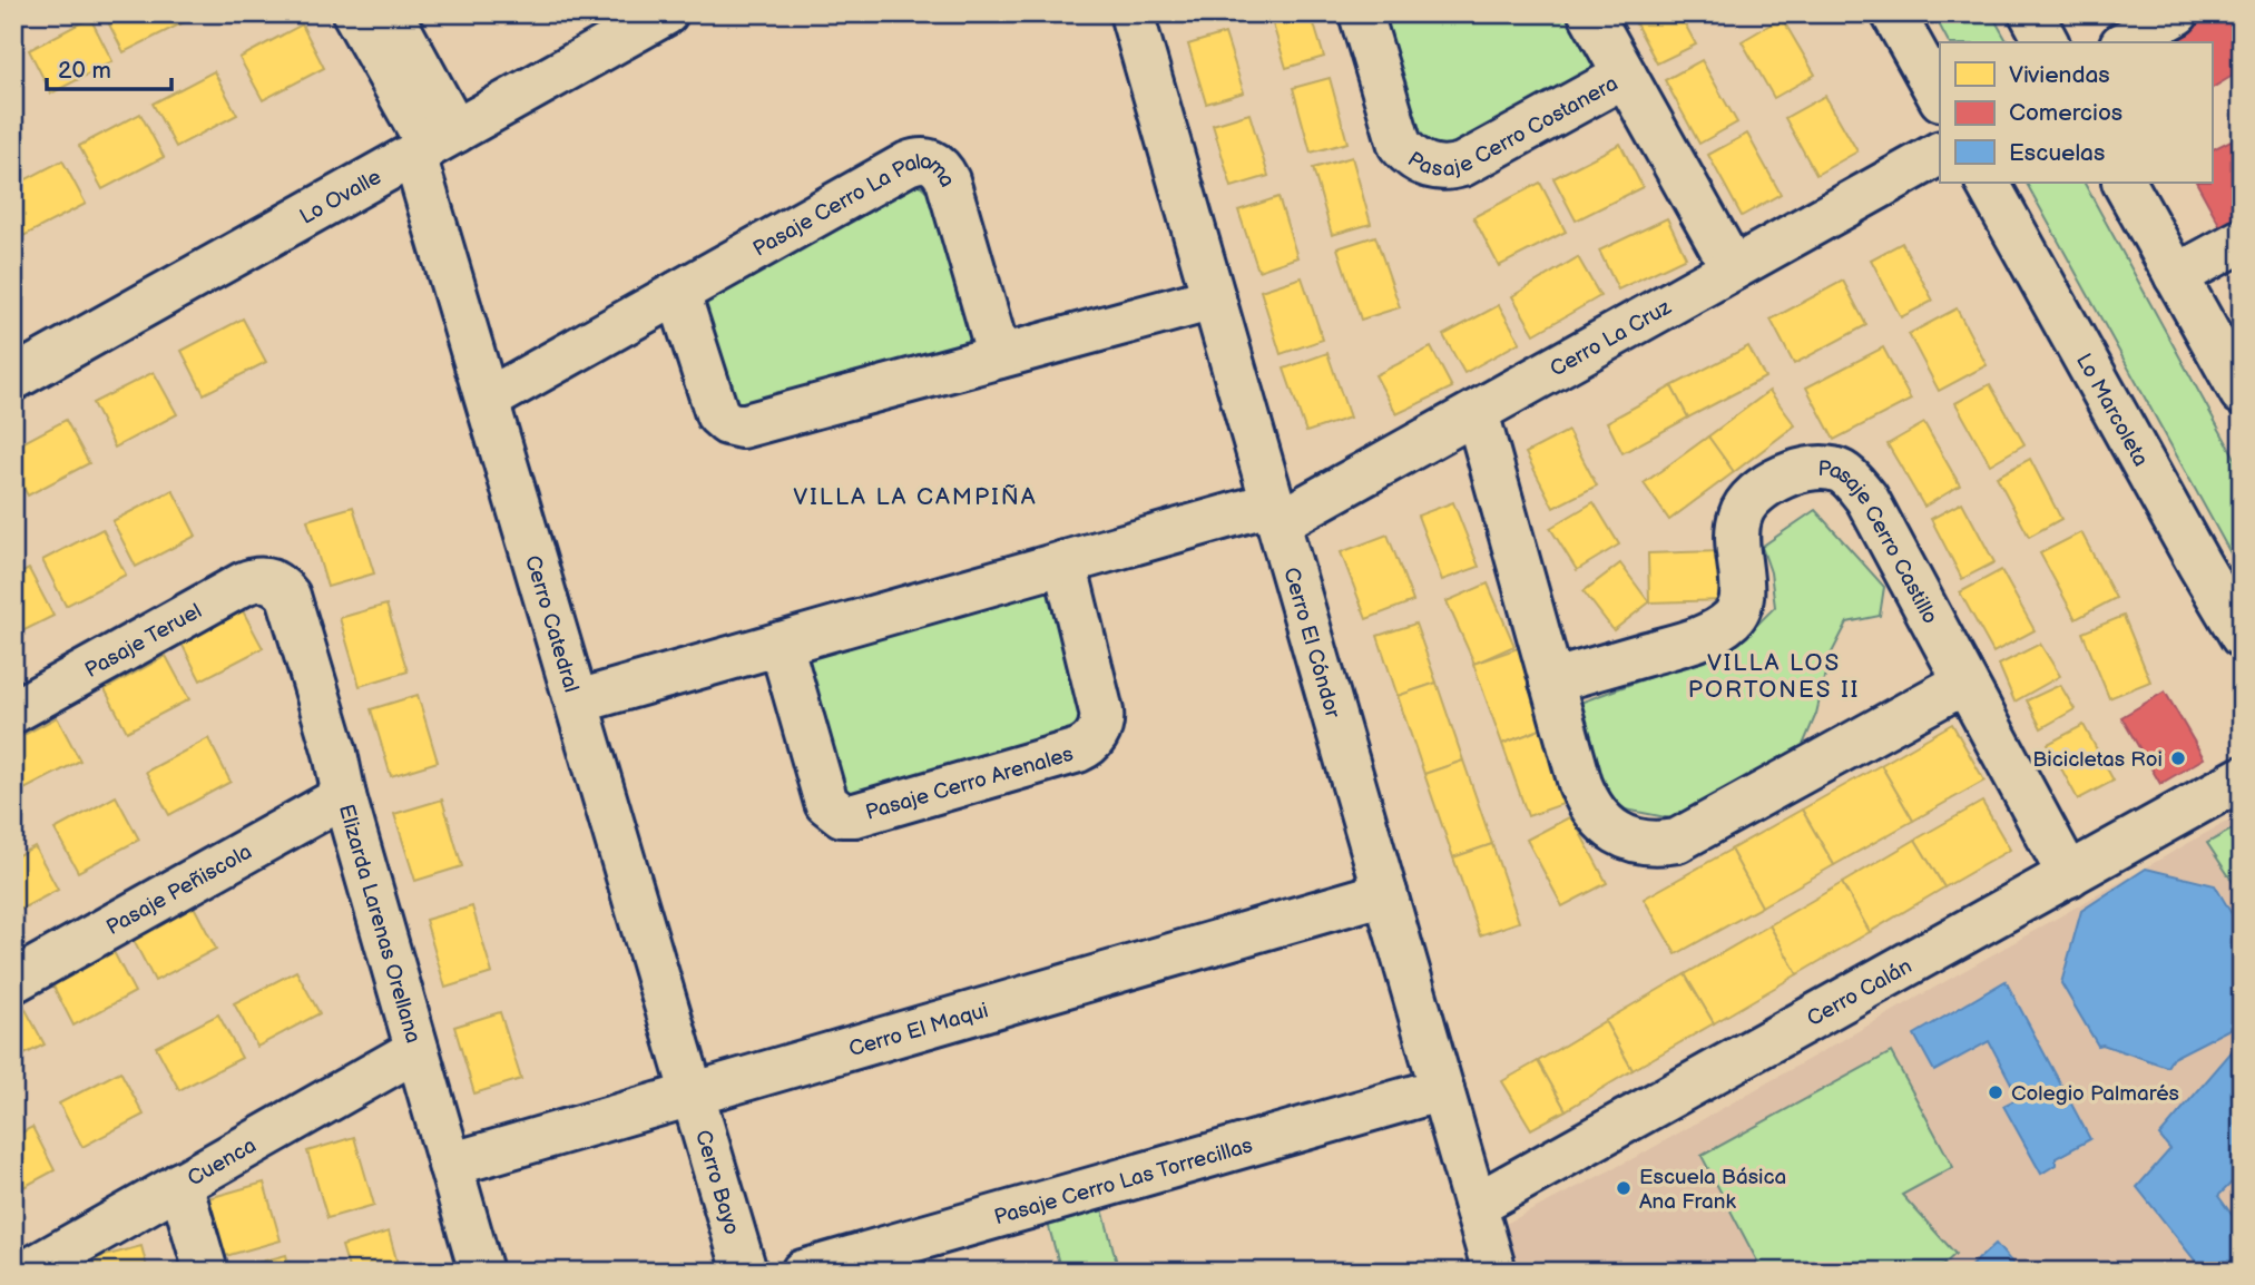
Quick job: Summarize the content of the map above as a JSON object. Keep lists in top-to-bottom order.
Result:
{
  "streets": {
    "street": [
      "Pasaje Cerro Costanera",
      "Lo Ovalle",
      "Pasaje Cerro La Paloma",
      "Cerro La Cruz",
      "Lo Marcoleta",
      "Pasaje Cerro Castillo",
      "Cerro Catedral",
      "Pasaje Teruel",
      "Cerro El Cóndor",
      "Pasaje Cerro Arenales",
      "Pasaje Peñiscola",
      "Elizarda Larenas Orellana",
      "Cerro Calán",
      "Cerro El Maqui",
      "Cuenca",
      "Pasaje Cerro Las Torrecillas",
      "Cerro Bayo"
    ]
  },
  "crossings": [
    ["Pasaje Cerro Costanera", "Cerro La Cruz"],
    ["Lo Ovalle", "Cerro Catedral"],
    ["Pasaje Cerro La Paloma", "Cerro Catedral"],
    ["Cerro La Cruz", "Cerro El Cóndor"],
    ["Pasaje Cerro Castillo", "Cerro Calán"],
    ["Cerro Catedral", "Cerro El Maqui"],
    ["Cerro Catedral", "Cerro Bayo"],
    ["Pasaje Teruel", "Elizarda Larenas Orellana"],
    ["Cerro El Cóndor", "Cerro Calán"],
    ["Cerro El Cóndor", "Cerro El Maqui"],
    ["Cerro El Cóndor", "Pasaje Cerro Las Torrecillas"],
    ["Pasaje Peñiscola", "Elizarda Larenas Orellana"],
    ["Elizarda Larenas Orellana", "Cerro El Maqui"],
    ["Elizarda Larenas Orellana", "Cuenca"],
    ["Cerro El Maqui", "Cerro Bayo"]
  ],
  "districts": ["VILLA LA CAMPIÑA", "VILLA LOS PORTONES II"],
  "places": ["Bicicletas Roi", "Colegio Palmarés", "Escuela Básica Ana Frank"],
  "legend": ["Viviendas", "Comercios", "Escuelas"],
  "scale_bar": "20 m"
}
